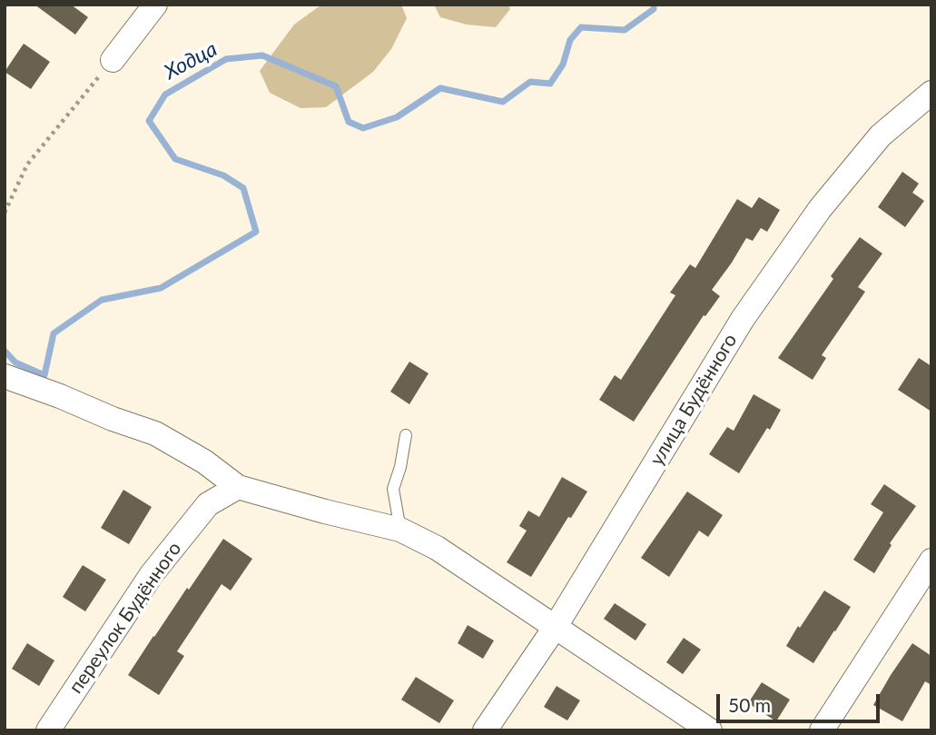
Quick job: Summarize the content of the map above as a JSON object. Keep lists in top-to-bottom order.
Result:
{
  "streets": {
    "street": ["улица Будённого", "переулок Будённого"]
  },
  "water": ["Ходца"],
  "scale_bar": "50 m"
}
